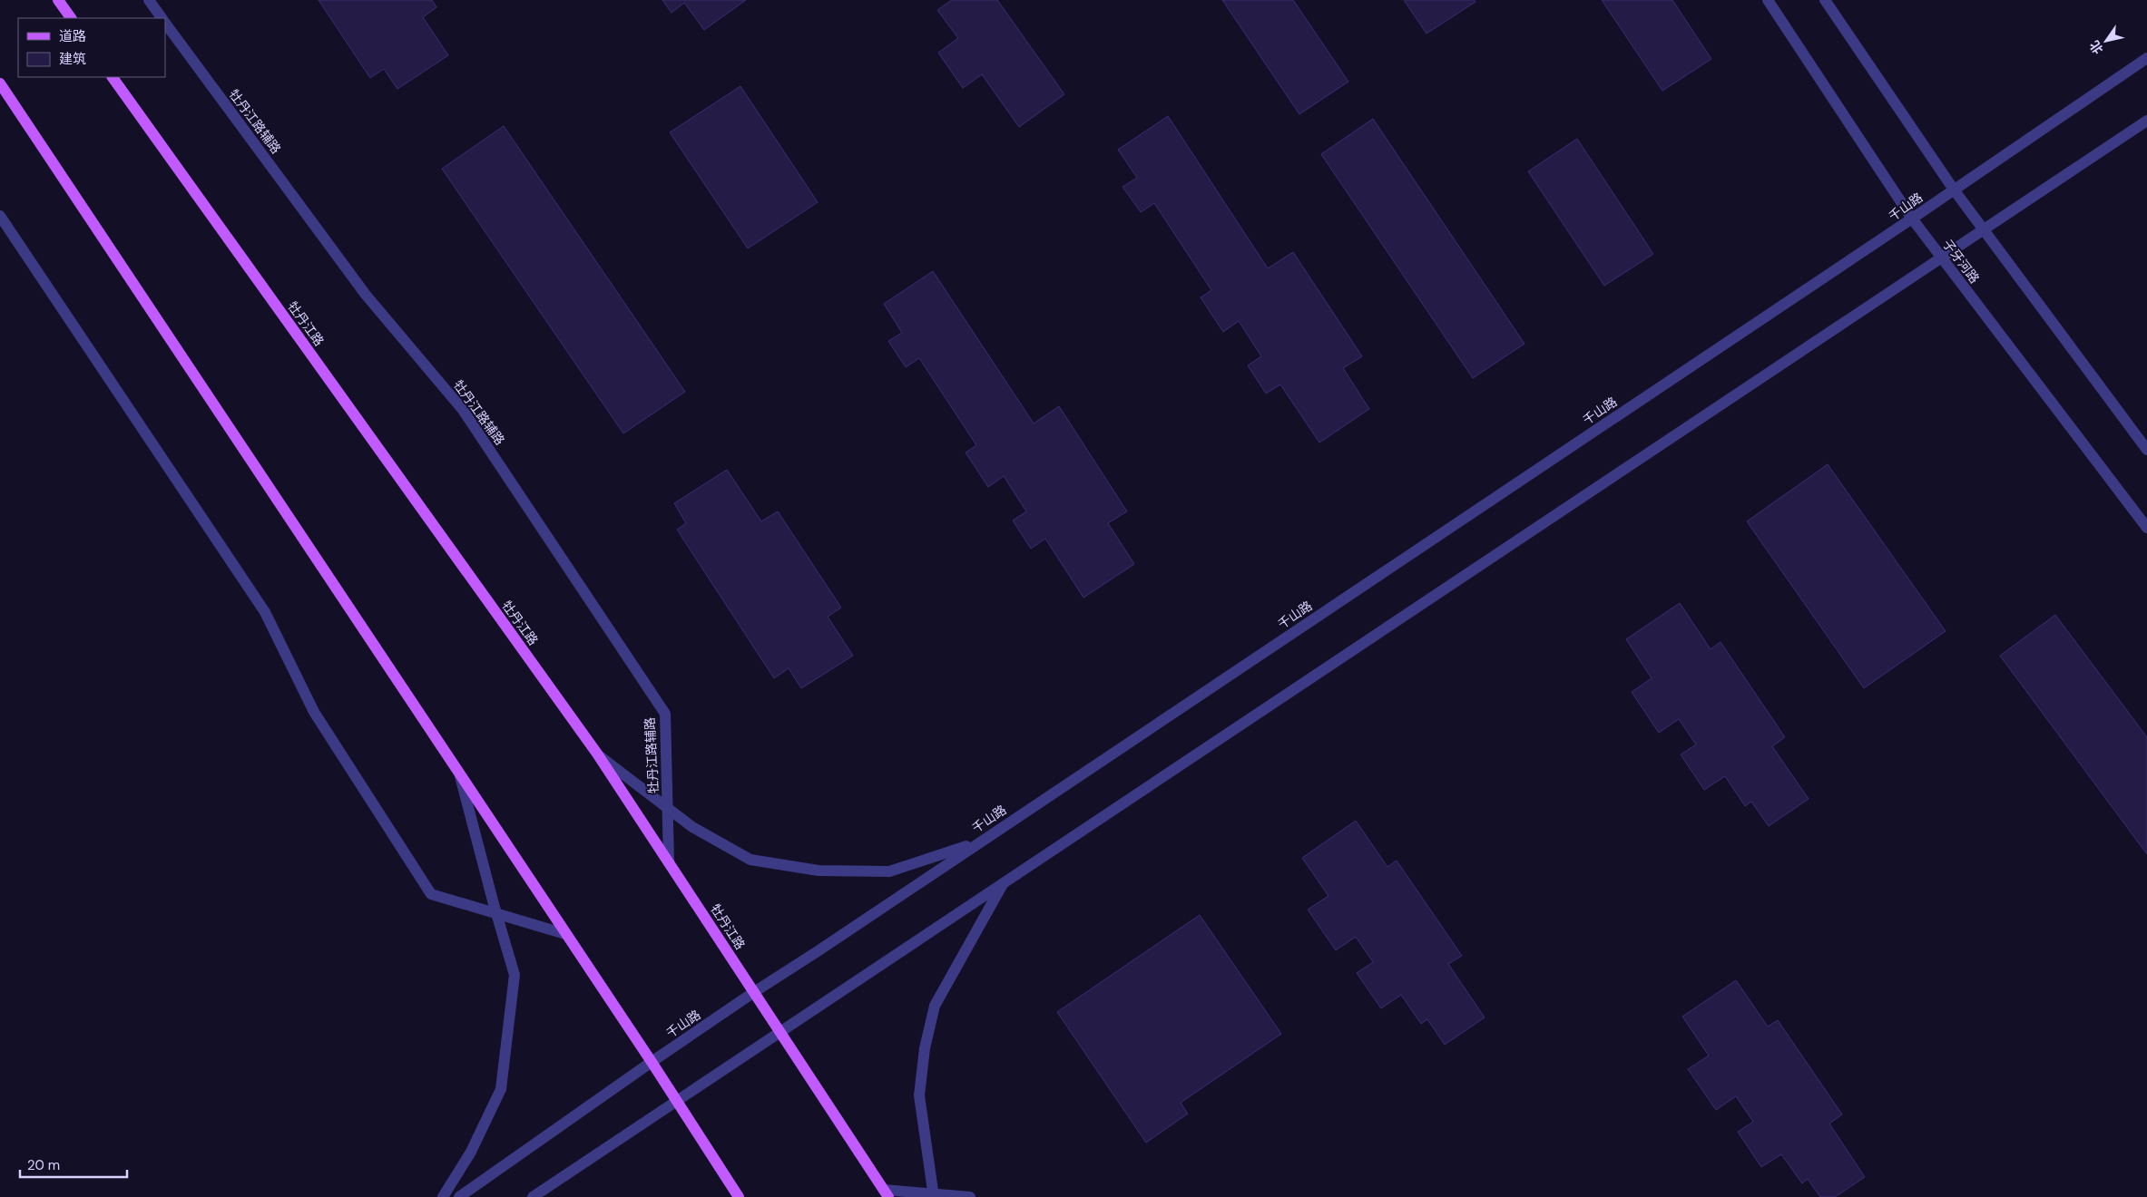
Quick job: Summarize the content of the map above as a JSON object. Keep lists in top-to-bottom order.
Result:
{
  "streets": {
    "main road": ["牡丹江路"],
    "street": ["牡丹江路辅路", "千山路", "子牙河路"]
  },
  "crossings": [
    ["牡丹江路辅路", "牡丹江路"],
    ["千山路", "子牙河路"],
    ["千山路", "牡丹江路"]
  ],
  "legend": ["道路", "建筑"],
  "scale_bar": "20 m",
  "north": "bottom left"
}
